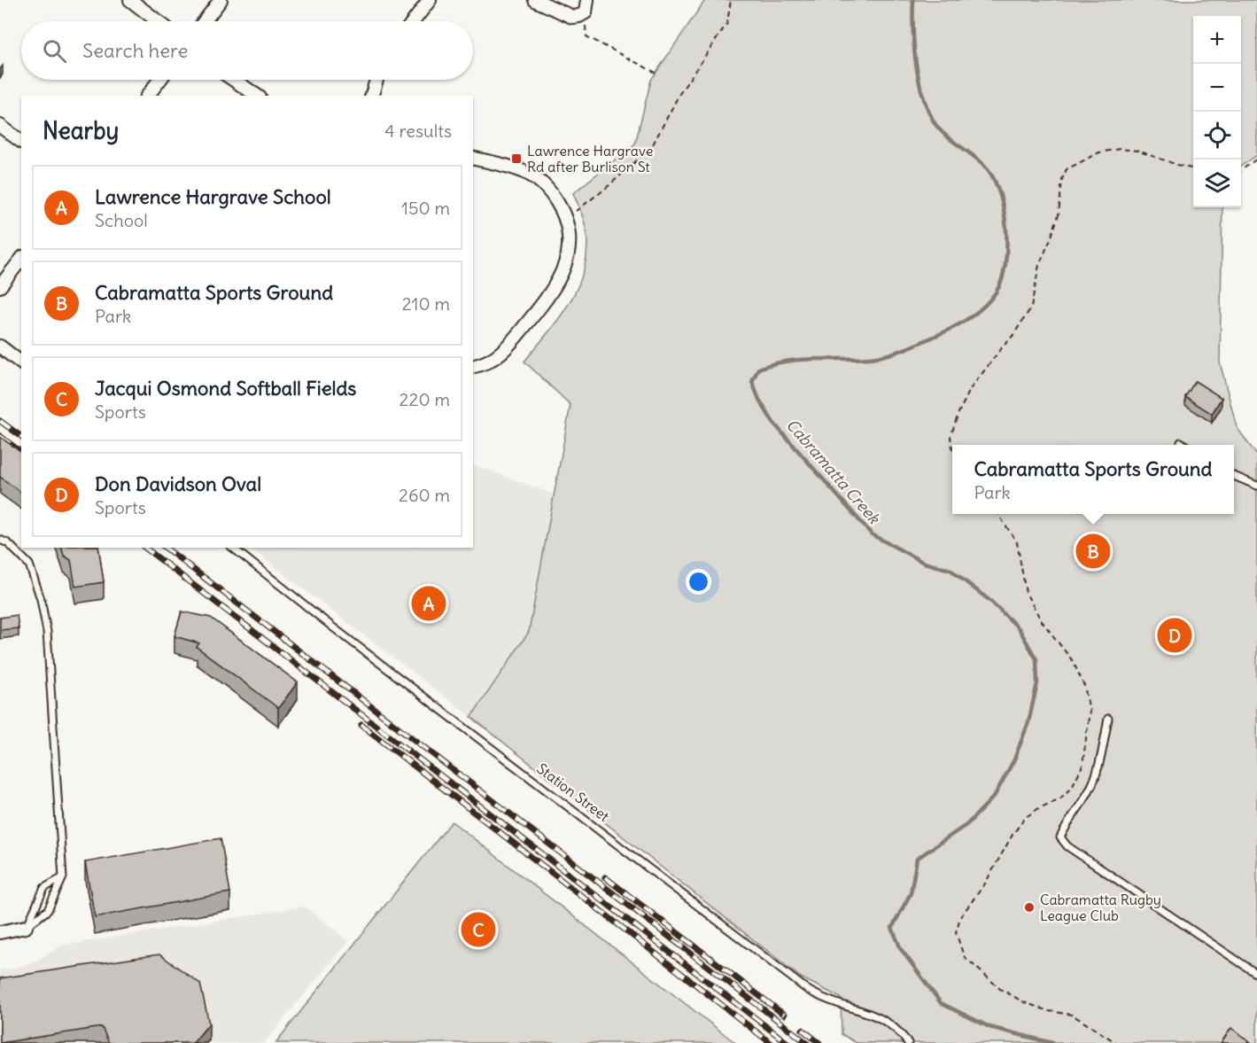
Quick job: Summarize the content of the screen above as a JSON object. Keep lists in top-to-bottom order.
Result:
{
  "streets": {
    "lane": ["Station Street"]
  },
  "water": ["Cabramatta Creek"],
  "places": {
    "transit": ["Lawrence Hargrave Rd after Burlison St"],
    "other": ["Cabramatta Rugby League Club"]
  },
  "page": {
    "map_buttons": ["+", "−"],
    "search": "Search here",
    "heading": ["Nearby", "4 results"],
    "list": [
      {
        "mark": "A",
        "name": "Lawrence Hargrave School",
        "note": "School",
        "value": "150 m"
      },
      {
        "mark": "B",
        "name": "Cabramatta Sports Ground",
        "note": "Park",
        "value": "210 m"
      },
      {
        "mark": "C",
        "name": "Jacqui Osmond Softball Fields",
        "note": "Sports",
        "value": "220 m"
      },
      {
        "mark": "D",
        "name": "Don Davidson Oval",
        "note": "Sports",
        "value": "260 m"
      }
    ],
    "popup": ["Cabramatta Sports Ground", "Park"],
    "pins": [
      "B",
      "A",
      "D",
      "C"
    ]
  }
}
